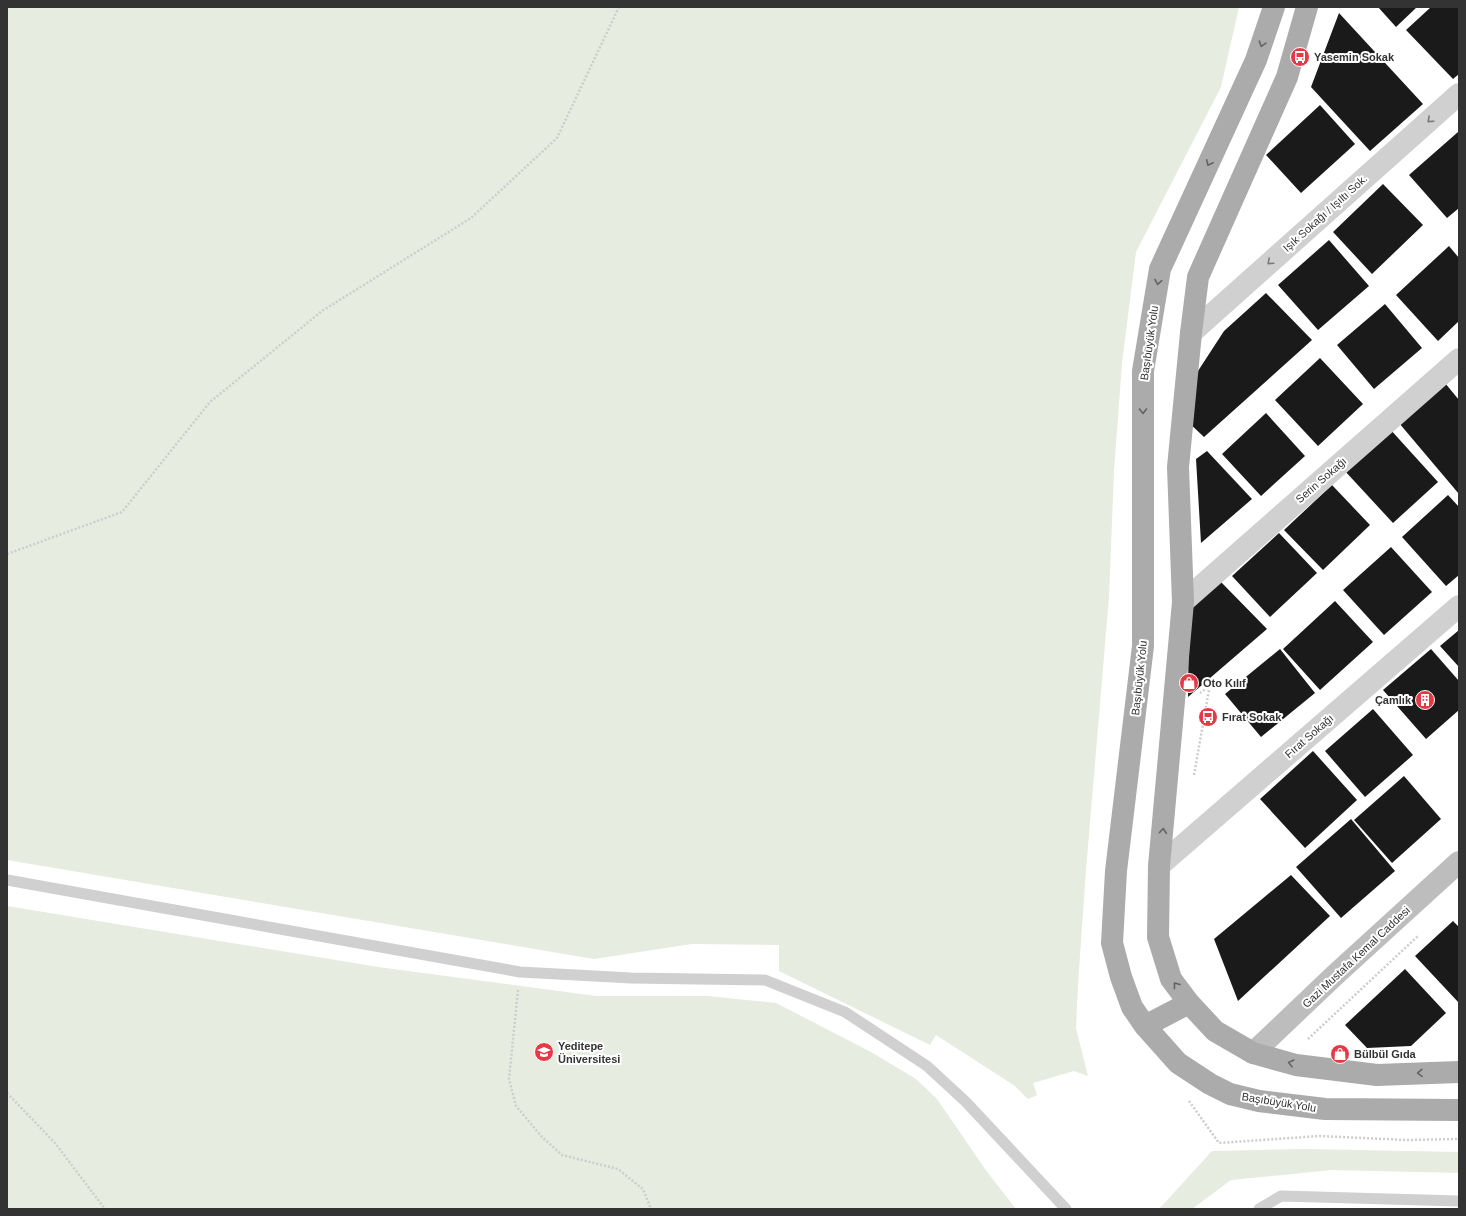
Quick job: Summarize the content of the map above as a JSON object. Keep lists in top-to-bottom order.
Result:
{
  "streets": {
    "main road": ["Başıbüyük Yolu"],
    "street": [
      "Işık Sokağı / Işıltı Sok.",
      "Serin Sokağı",
      "Fırat Sokağı",
      "Gazi Mustafa Kemal Caddesi"
    ]
  },
  "one_way": ["Işık Sokağı / Işıltı Sok."],
  "places": {
    "bus stop": ["Yasemin Sokak", "Fırat Sokak"],
    "shop": ["Oto Kılıf", "Bülbül Gıda"],
    "building": ["Çamlık"],
    "school or university": ["Yeditepe Üniversitesi"]
  }
}
